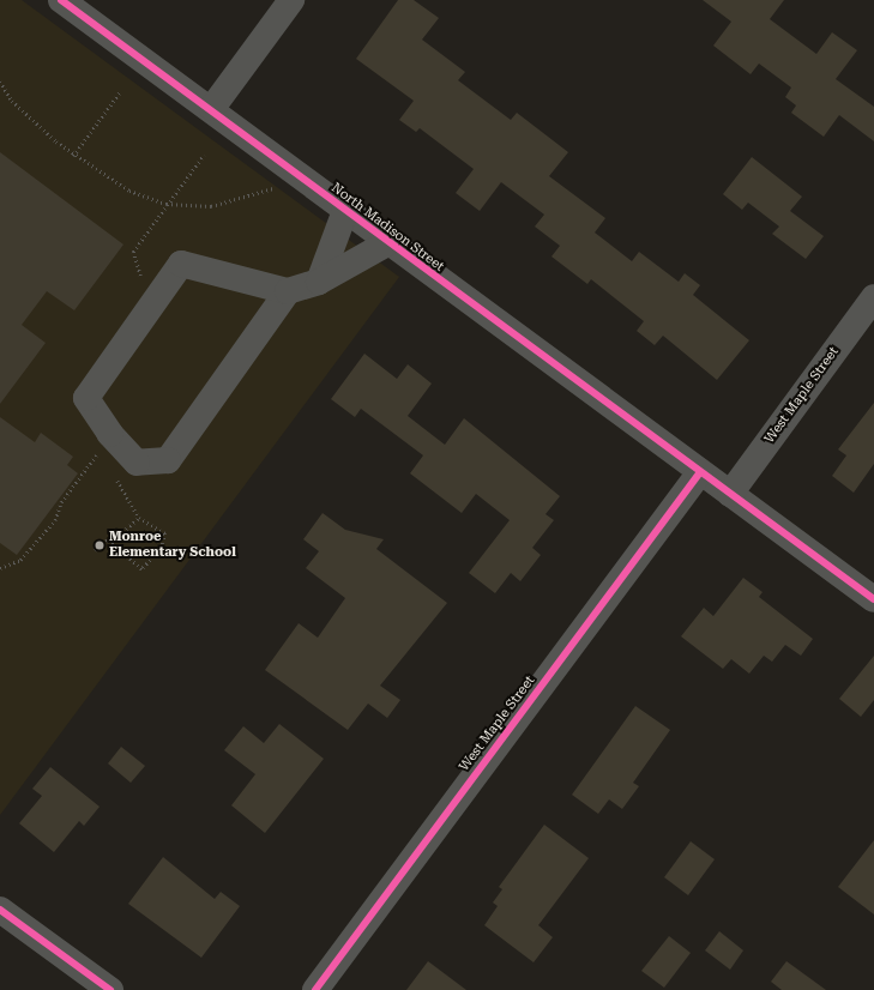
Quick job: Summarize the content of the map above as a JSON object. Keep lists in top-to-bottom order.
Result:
{
  "streets": {
    "street": ["North Madison Street", "West Maple Street"]
  },
  "crossings": [
    ["North Madison Street", "West Maple Street"]
  ],
  "places": ["Monroe Elementary School"]
}
